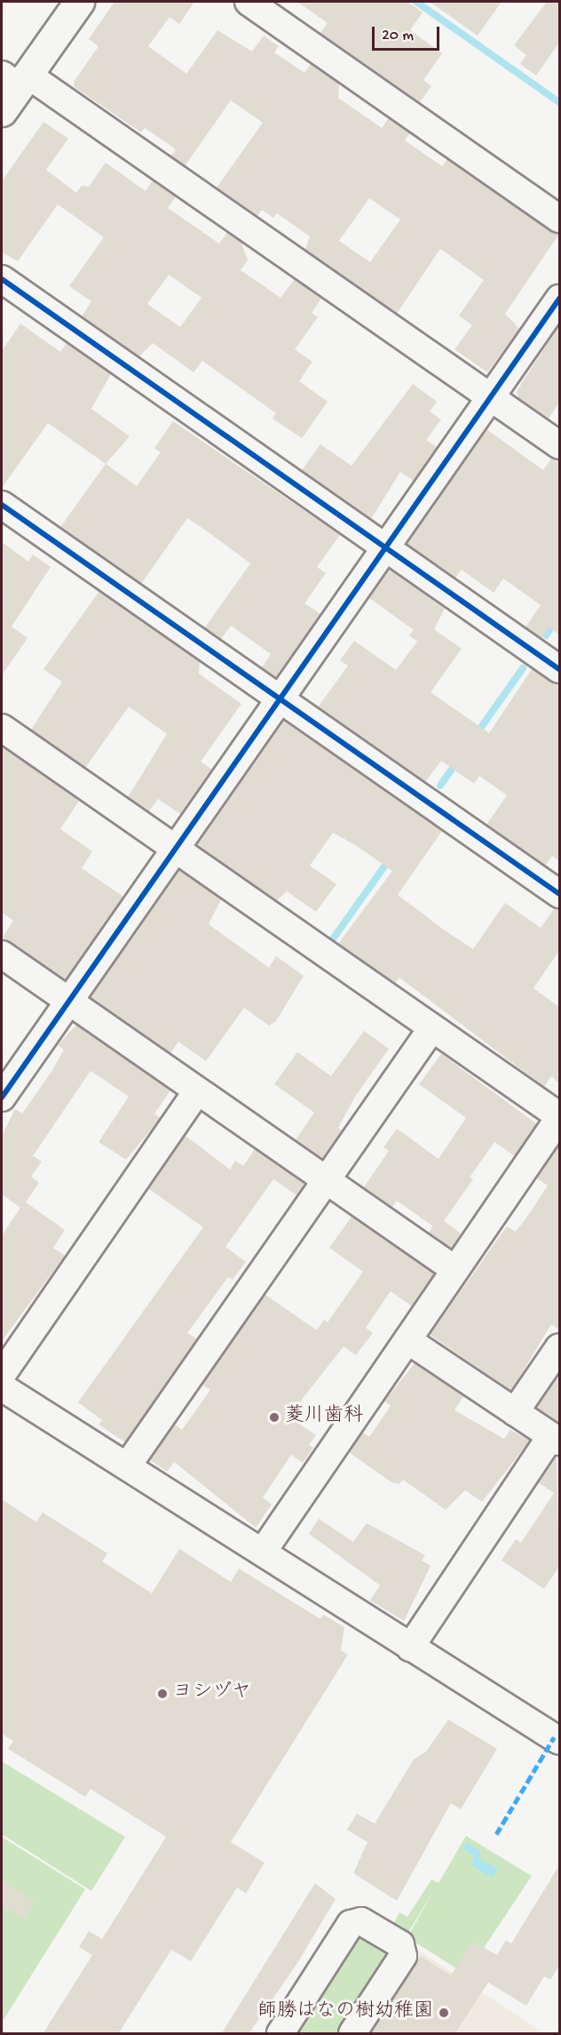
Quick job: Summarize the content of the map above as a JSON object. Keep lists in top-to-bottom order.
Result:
{
  "places": ["菱川歯科", "ヨシヅヤ", "師勝はなの樹幼稚園"],
  "scale_bar": "20 m"
}
